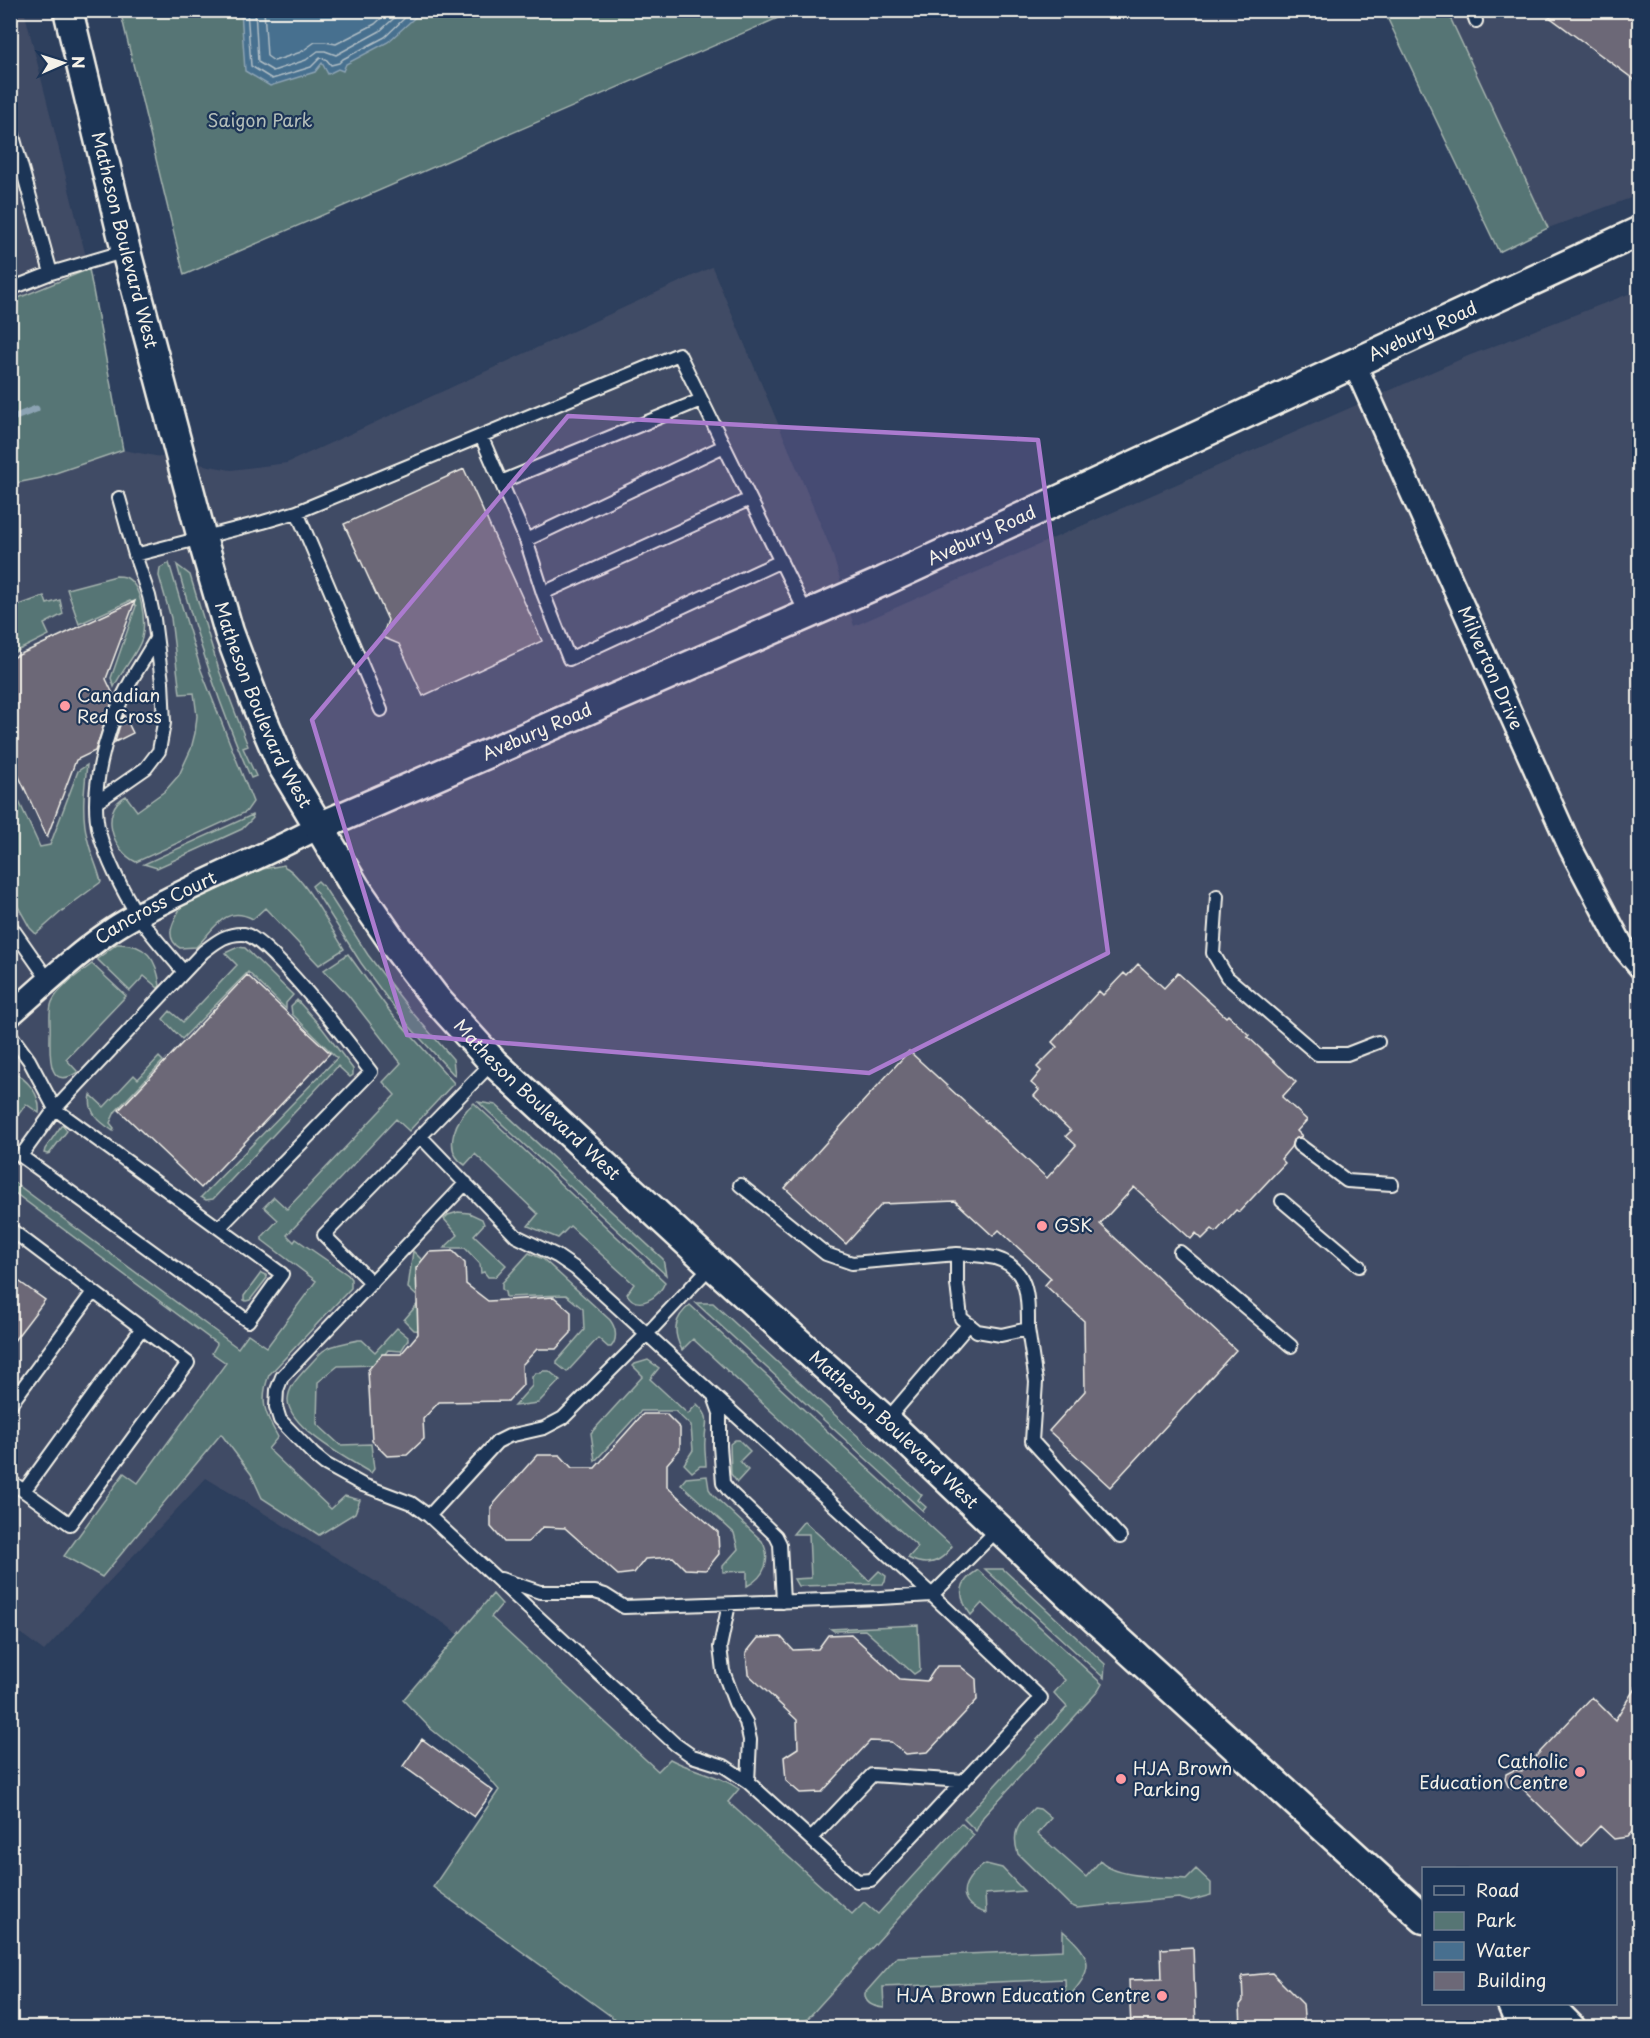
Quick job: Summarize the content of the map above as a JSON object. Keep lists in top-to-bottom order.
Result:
{
  "streets": {
    "street": [
      "Matheson Boulevard West",
      "Avebury Road",
      "Milverton Drive",
      "Cancross Court"
    ]
  },
  "crossings": [
    ["Matheson Boulevard West", "Avebury Road"],
    ["Matheson Boulevard West", "Cancross Court"],
    ["Avebury Road", "Milverton Drive"],
    ["Avebury Road", "Cancross Court"]
  ],
  "parks": ["Saigon Park"],
  "places": [
    "Canadian Red Cross",
    "GSK",
    "Catholic Education Centre",
    "HJA Brown Parking",
    "HJA Brown Education Centre"
  ],
  "legend": [
    "Road",
    "Park",
    "Water",
    "Building"
  ],
  "north": "right"
}
